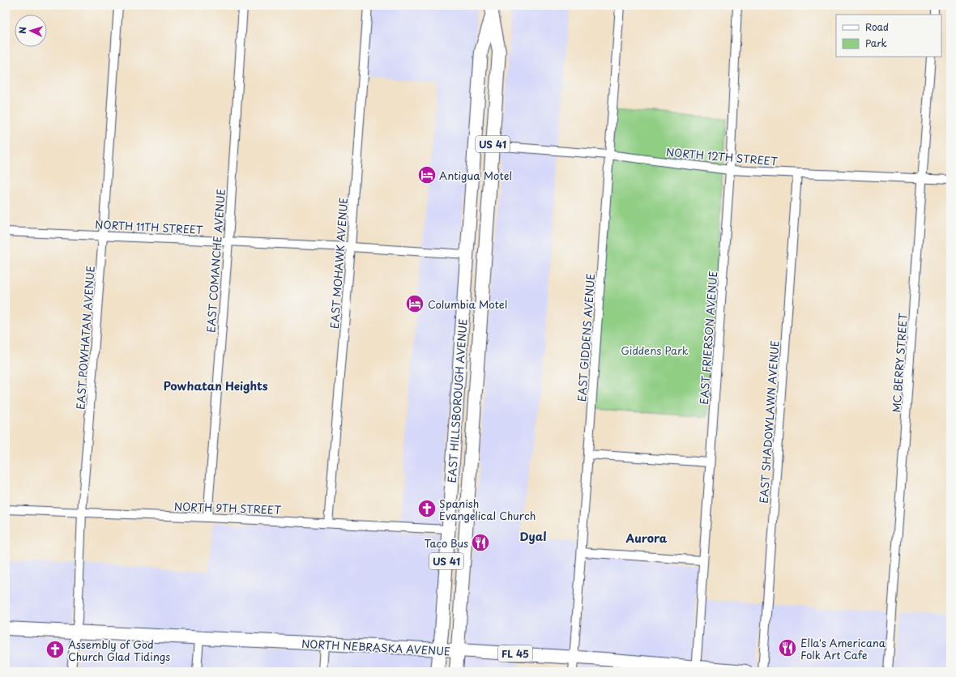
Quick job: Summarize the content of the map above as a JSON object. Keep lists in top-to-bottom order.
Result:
{
  "streets": {
    "main road": [
      "US 41",
      "EAST HILLSBOROUGH AVENUE",
      "NORTH NEBRASKA AVENUE",
      "FL 45"
    ],
    "street": [
      "NORTH 12TH STREET",
      "NORTH 11TH STREET",
      "EAST COMANCHE AVENUE",
      "EAST MOHAWK AVENUE",
      "EAST POWHATAN AVENUE",
      "EAST GIDDENS AVENUE",
      "EAST FRIERSON AVENUE",
      "MC BERRY STREET",
      "EAST SHADOWLAWN AVENUE",
      "NORTH 9TH STREET"
    ]
  },
  "crossings": [
    ["NORTH 12TH STREET", "EAST GIDDENS AVENUE"],
    ["NORTH 12TH STREET", "EAST FRIERSON AVENUE"],
    ["NORTH 12TH STREET", "MC BERRY STREET"],
    ["NORTH 12TH STREET", "EAST HILLSBOROUGH AVENUE"],
    ["NORTH 12TH STREET", "EAST SHADOWLAWN AVENUE"],
    ["NORTH 11TH STREET", "EAST COMANCHE AVENUE"],
    ["NORTH 11TH STREET", "EAST MOHAWK AVENUE"],
    ["NORTH 11TH STREET", "EAST POWHATAN AVENUE"],
    ["NORTH 11TH STREET", "EAST HILLSBOROUGH AVENUE"],
    ["EAST COMANCHE AVENUE", "NORTH 9TH STREET"],
    ["EAST MOHAWK AVENUE", "NORTH 9TH STREET"],
    ["EAST POWHATAN AVENUE", "NORTH 9TH STREET"],
    ["EAST POWHATAN AVENUE", "NORTH NEBRASKA AVENUE"],
    ["EAST GIDDENS AVENUE", "NORTH NEBRASKA AVENUE"],
    ["EAST FRIERSON AVENUE", "NORTH NEBRASKA AVENUE"],
    ["EAST HILLSBOROUGH AVENUE", "NORTH 9TH STREET"],
    ["EAST HILLSBOROUGH AVENUE", "NORTH NEBRASKA AVENUE"]
  ],
  "districts": ["Powhatan Heights", "Dyal", "Aurora"],
  "parks": ["Giddens Park"],
  "places": {
    "hotel": ["Antigua Motel", "Columbia Motel"],
    "church": ["Spanish Evangelical Church", "Assembly of God Church Glad Tidings"],
    "restaurant": ["Taco Bus", "Ella's Americana Folk Art Cafe"]
  },
  "legend": ["Road", "Park"],
  "north": "left"
}
